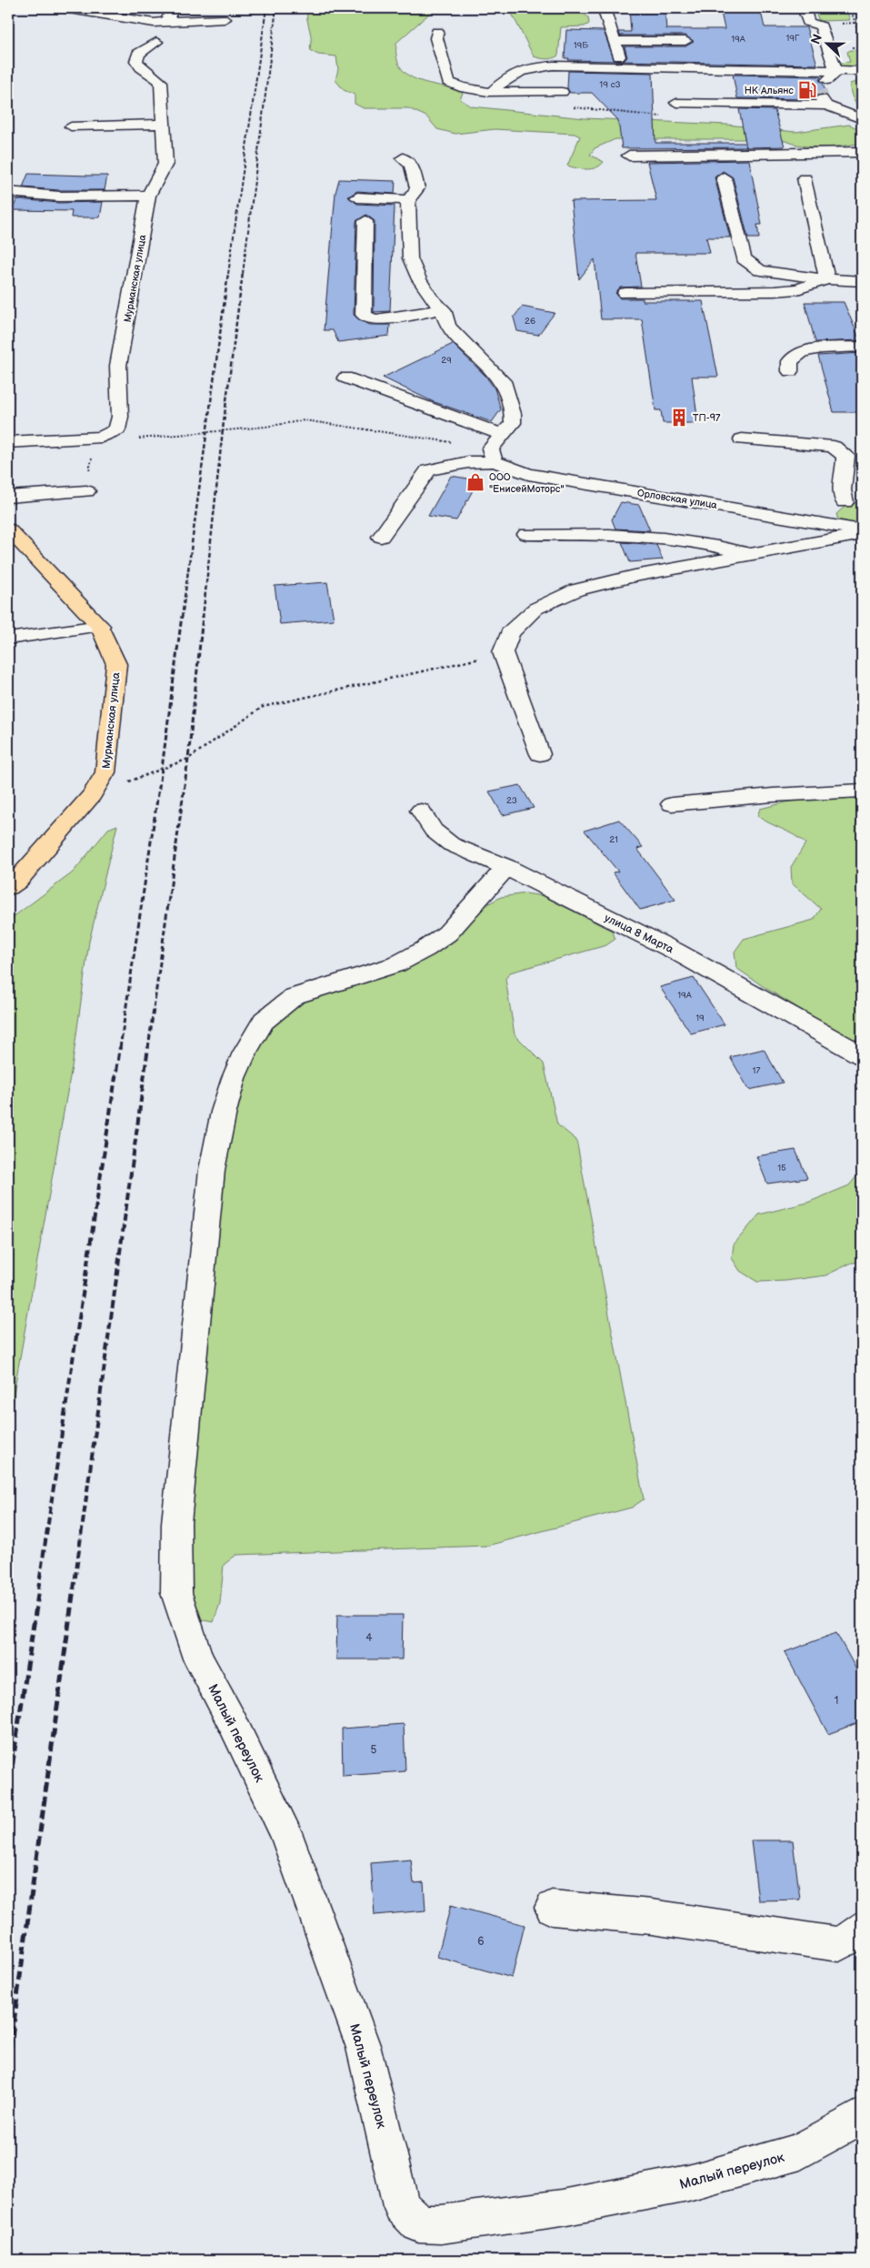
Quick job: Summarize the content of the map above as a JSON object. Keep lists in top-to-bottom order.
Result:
{
  "streets": {
    "main road": ["Мурманская улица"],
    "street": ["Орловская улица", "улица 8 Марта", "Малый переулок"]
  },
  "crossings": [
    ["улица 8 Марта", "Малый переулок"]
  ],
  "places": {
    "fuel station": ["НК Альянс"],
    "building": ["ТП-97"],
    "shop": ["ООО \"ЕнисейМоторс\""]
  },
  "house_numbers": [
    "19Г",
    "19А",
    "19Б",
    "19 с3",
    "26",
    "29",
    "23",
    "21",
    "19А",
    "19",
    "17",
    "15",
    "4",
    "1",
    "5",
    "6"
  ],
  "north": "left"
}
